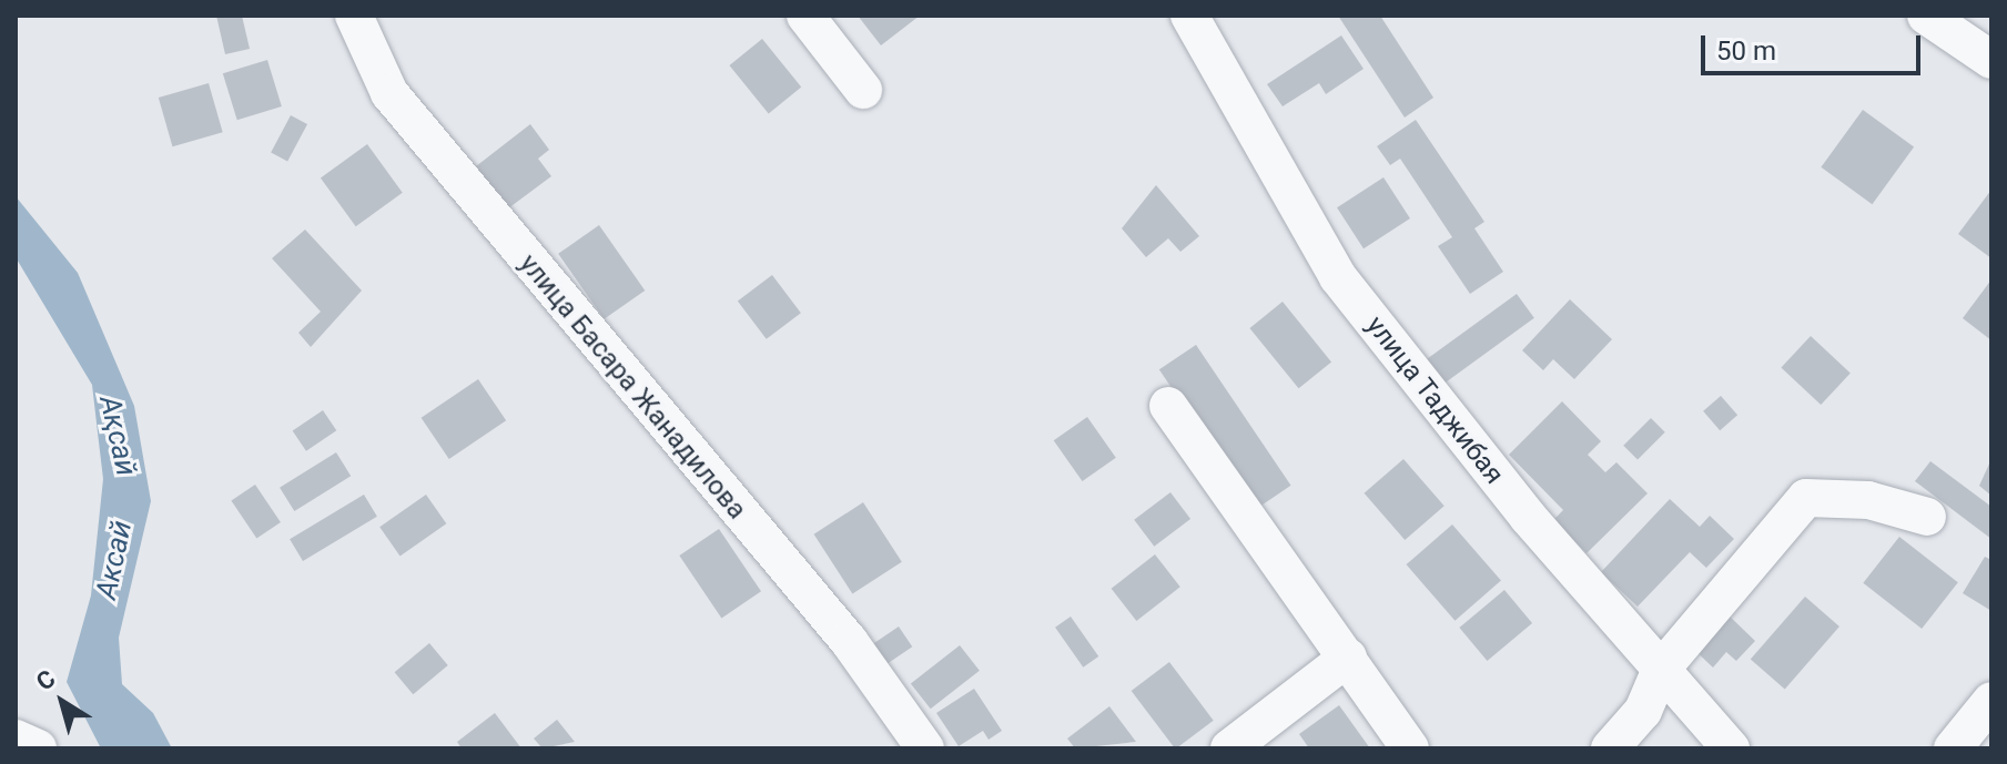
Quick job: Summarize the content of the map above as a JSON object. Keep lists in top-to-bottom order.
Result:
{
  "streets": {
    "street": ["улица Басара Жанадилова", "улица Таджибая"]
  },
  "water": ["Ақсай", "Аксай"],
  "scale_bar": "50 m",
  "north": "top left"
}
